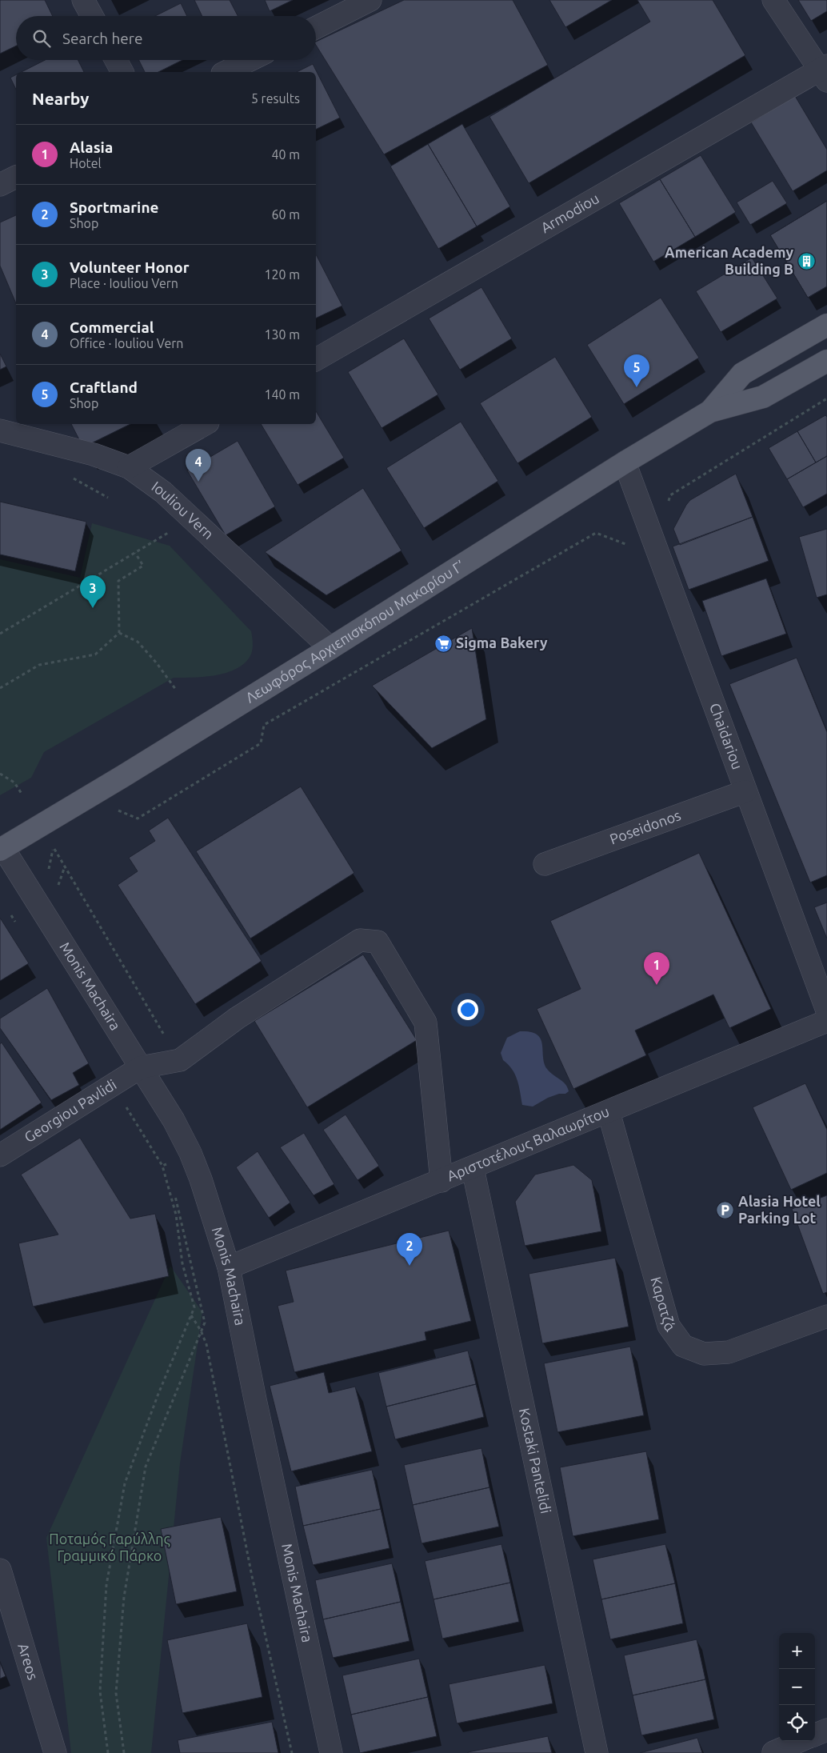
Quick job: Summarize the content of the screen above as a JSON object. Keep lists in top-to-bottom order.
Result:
{
  "streets": {
    "main road": ["Λεωφόρος Αρχιεπισκόπου Μακαρίου Γ’"],
    "street": [
      "Armodiou",
      "Iouliou Vern",
      "Chaidariou",
      "Poseidonos",
      "Monis Machaira",
      "Georgiou Pavlidi",
      "Αριστοτέλους Βαλαωρίτου",
      "Καρατζά",
      "Kostaki Pantelidi",
      "Areos"
    ]
  },
  "crossings": [
    ["Iouliou Vern", "Λεωφόρος Αρχιεπισκόπου Μακαρίου Γ’"],
    ["Λεωφόρος Αρχιεπισκόπου Μακαρίου Γ’", "Chaidariou"],
    ["Λεωφόρος Αρχιεπισκόπου Μακαρίου Γ’", "Monis Machaira"],
    ["Chaidariou", "Poseidonos"],
    ["Monis Machaira", "Georgiou Pavlidi"],
    ["Monis Machaira", "Αριστοτέλους Βαλαωρίτου"],
    ["Αριστοτέλους Βαλαωρίτου", "Καρατζά"],
    ["Αριστοτέλους Βαλαωρίτου", "Kostaki Pantelidi"]
  ],
  "parks": ["Ποταμός Γαρύλλης Γραμμικό Πάρκο"],
  "places": {
    "building": ["American Academy Building B"],
    "supermarket": ["Sigma Bakery"],
    "parking": ["Alasia Hotel Parking Lot"]
  },
  "page": {
    "search": "Search here",
    "heading": ["Nearby", "5 results"],
    "list": [
      {
        "mark": "1",
        "name": "Alasia",
        "note": "Hotel",
        "value": "40 m"
      },
      {
        "mark": "2",
        "name": "Sportmarine",
        "note": "Shop",
        "value": "60 m"
      },
      {
        "mark": "3",
        "name": "Volunteer Honor",
        "note": "Place · Iouliou Vern",
        "value": "120 m"
      },
      {
        "mark": "4",
        "name": "Commercial",
        "note": "Office · Iouliou Vern",
        "value": "130 m"
      },
      {
        "mark": "5",
        "name": "Craftland",
        "note": "Shop",
        "value": "140 m"
      }
    ],
    "pins": [
      "5",
      "4",
      "3",
      "1",
      "2"
    ],
    "map_buttons": ["+", "−"]
  }
}
